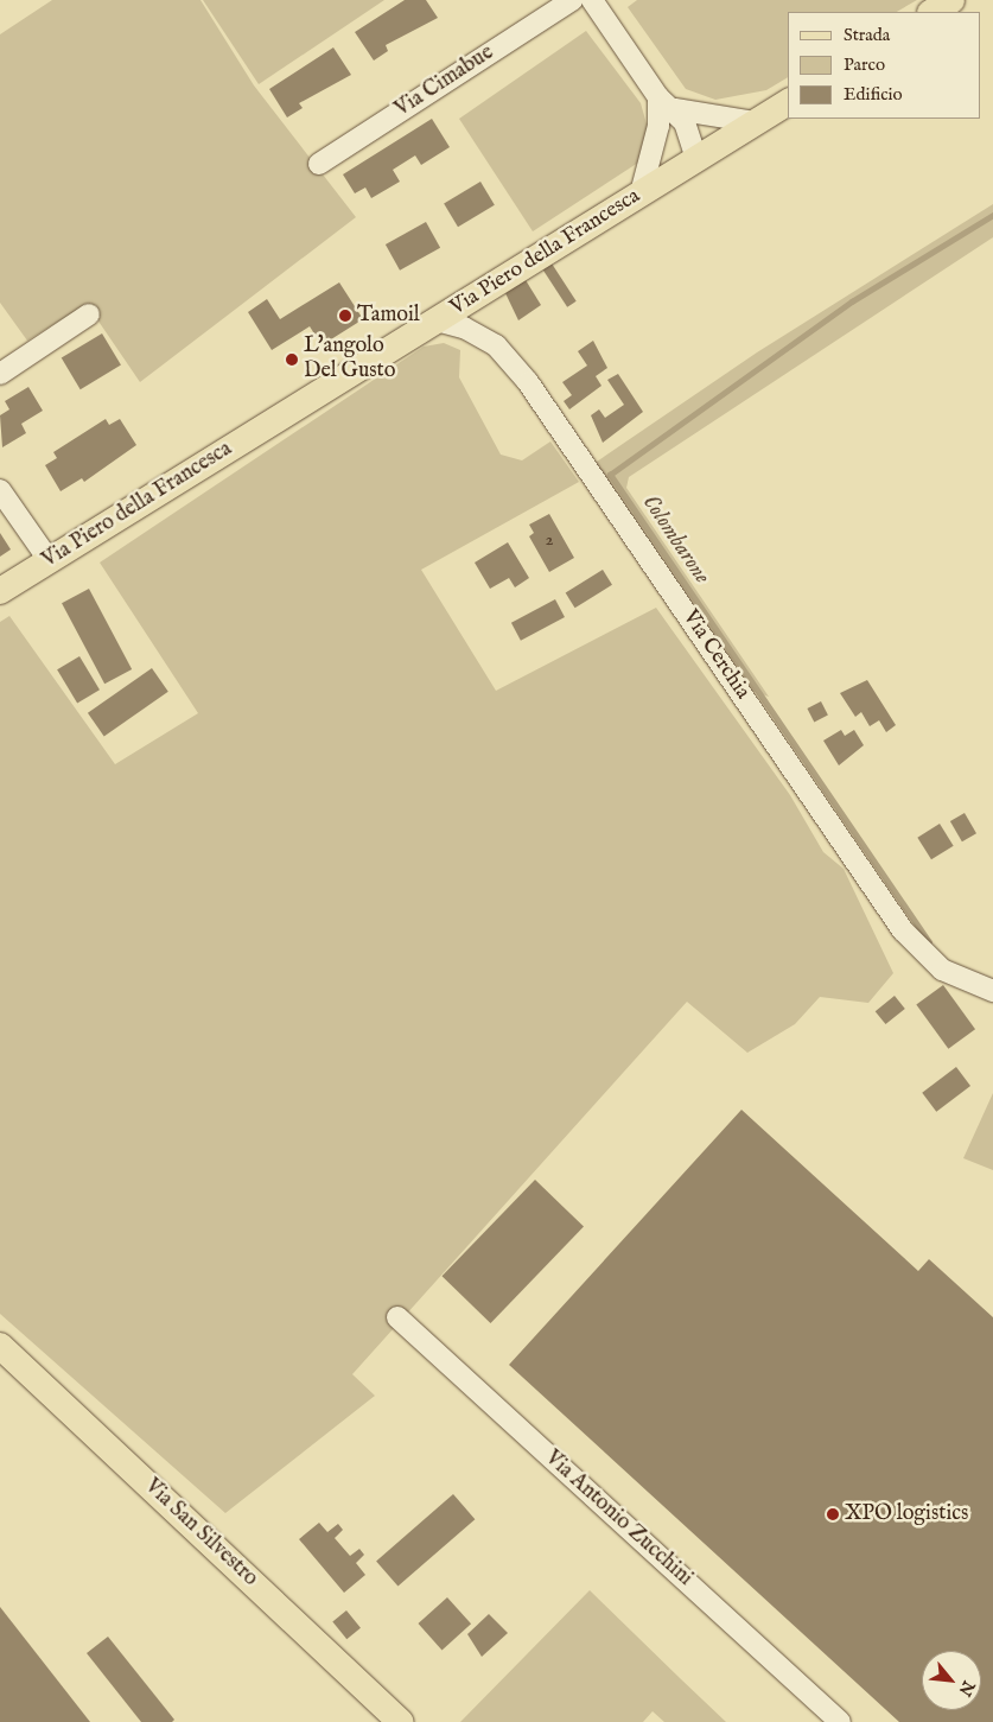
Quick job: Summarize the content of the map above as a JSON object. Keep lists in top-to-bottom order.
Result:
{
  "streets": {
    "main road": ["Via Piero della Francesca", "Via San Silvestro"],
    "street": ["Via Cimabue", "Via Cerchia", "Via Antonio Zucchini"]
  },
  "crossings": [
    ["Via Piero della Francesca", "Via Cerchia"]
  ],
  "water": ["Colombarone"],
  "places": ["Tamoil", "L'angolo Del Gusto", "XPO logistics"],
  "house_numbers": ["2"],
  "legend": ["Strada", "Parco", "Edificio"],
  "north": "bottom right"
}
